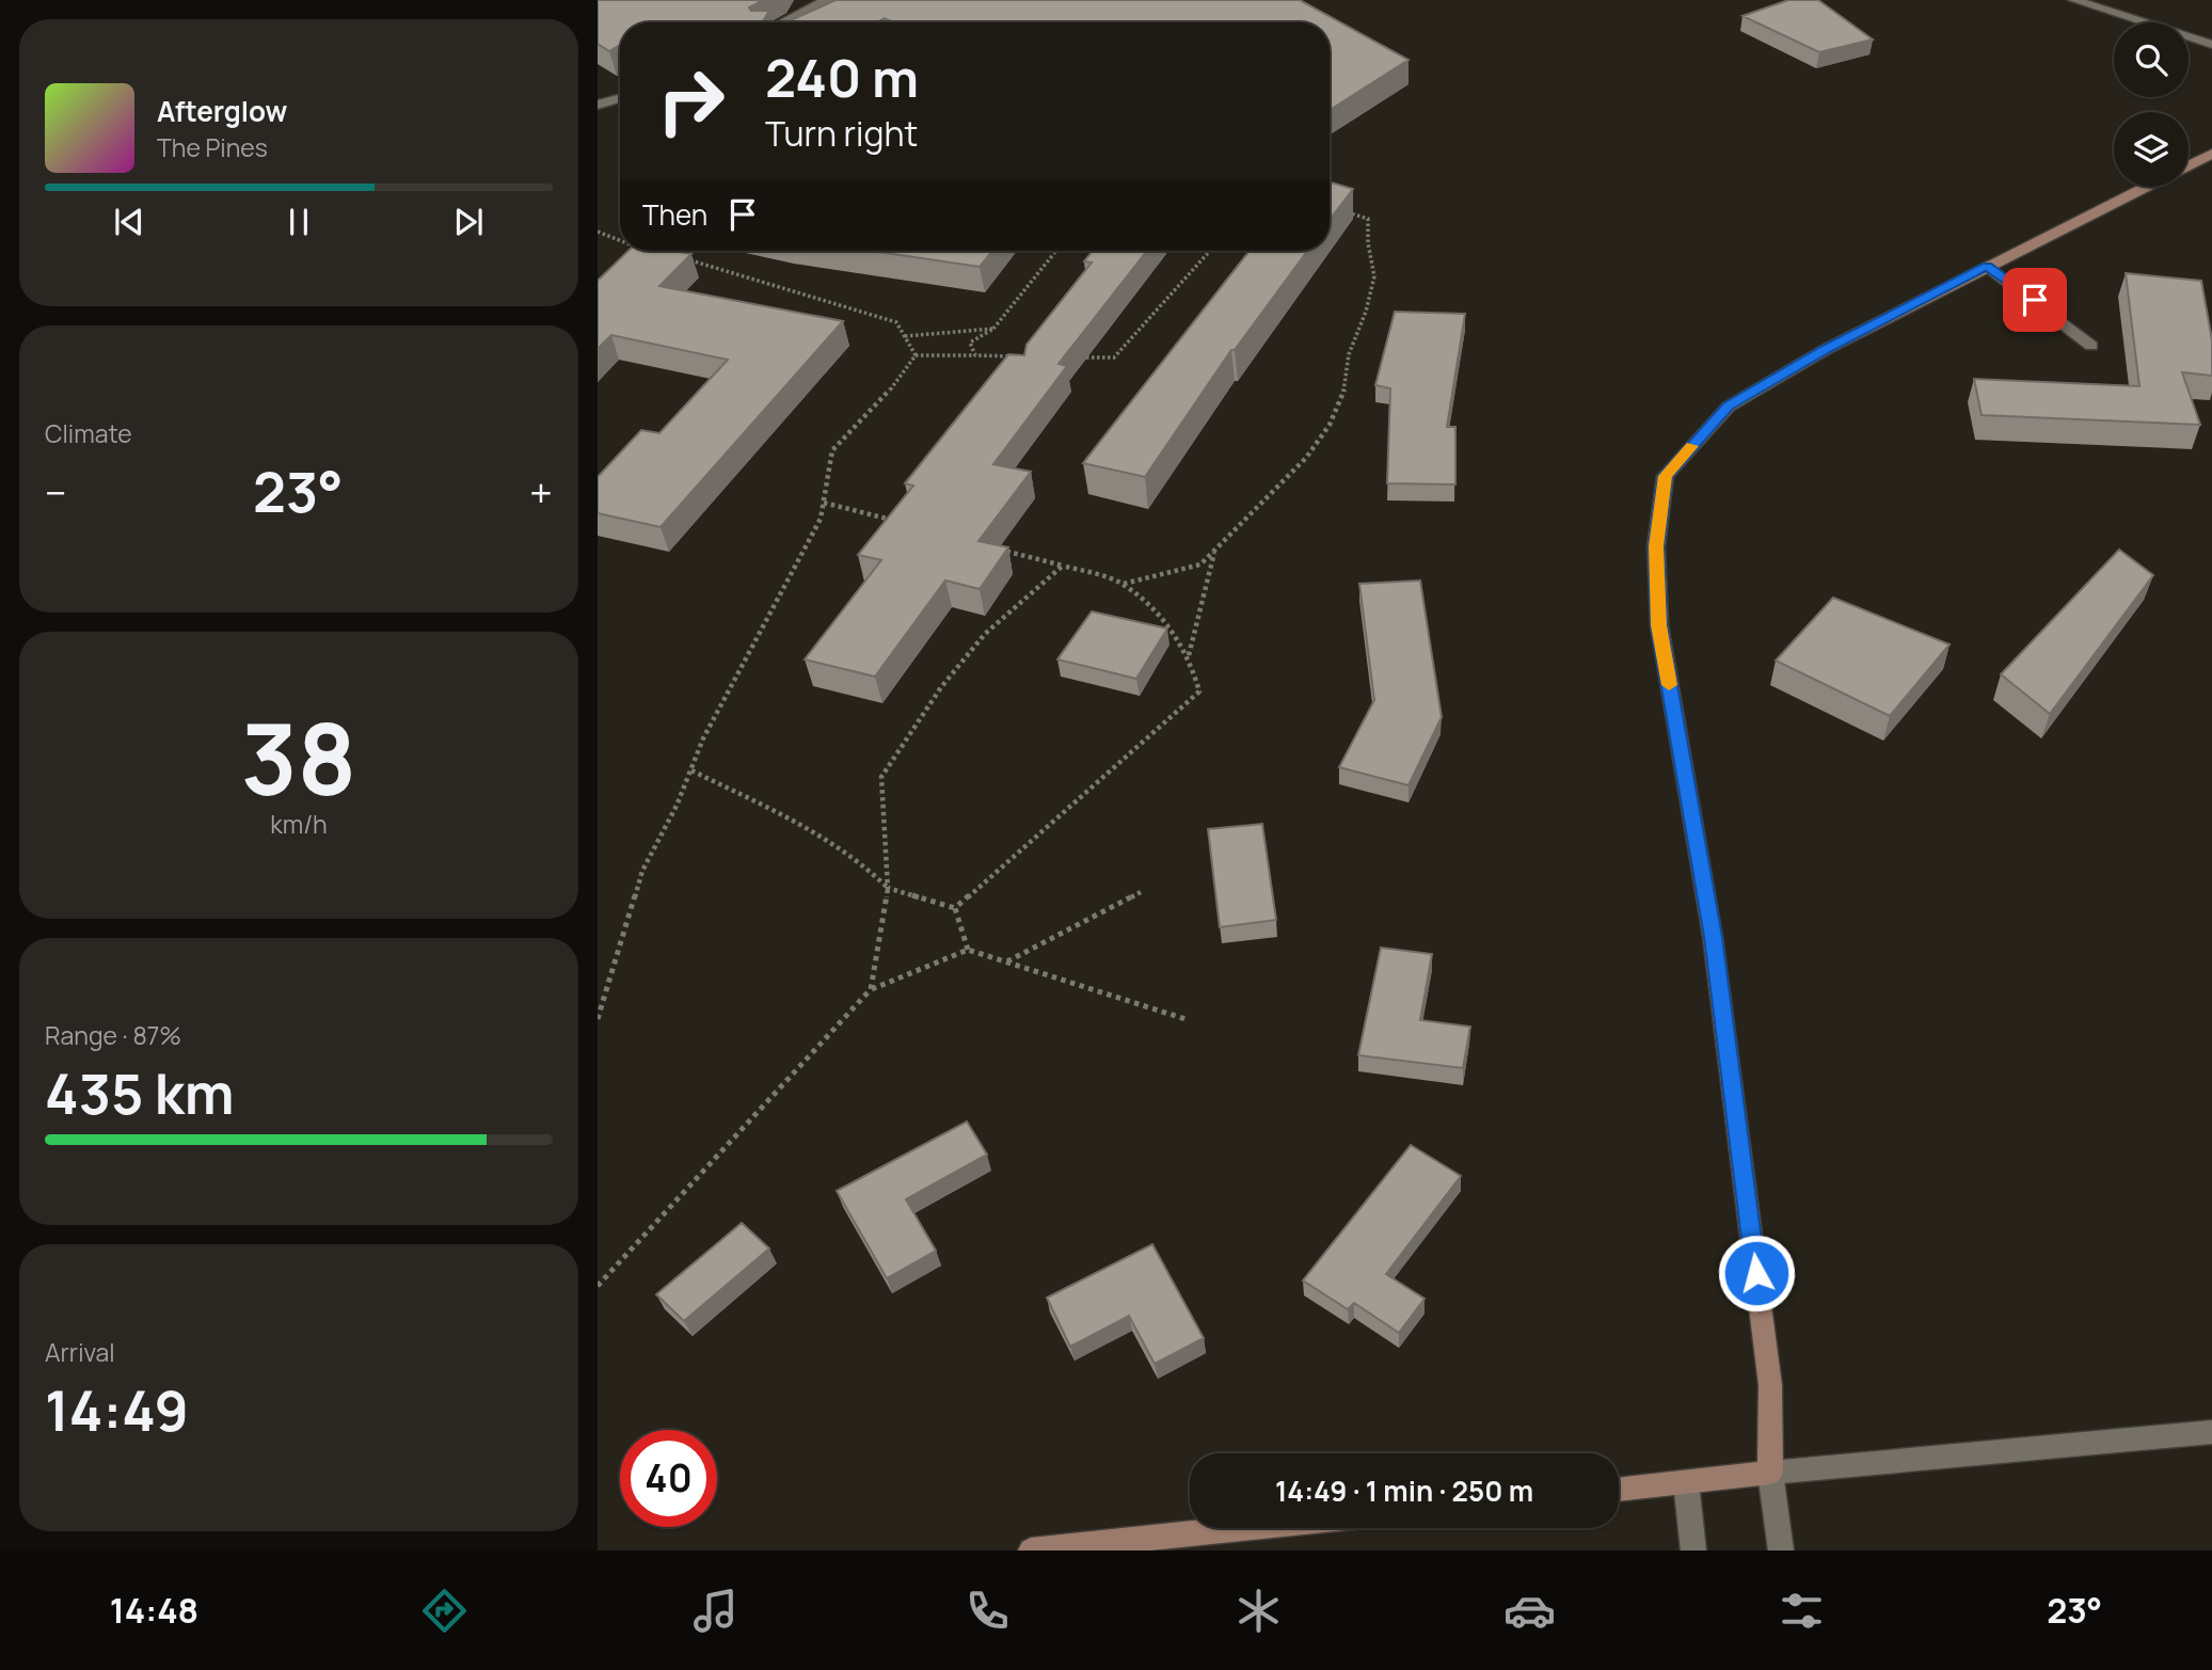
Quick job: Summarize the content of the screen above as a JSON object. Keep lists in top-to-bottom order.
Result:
{
  "page": {
    "turn": ["240 m", "Turn right"],
    "song": ["Afterglow", "The Pines"],
    "then": "Then",
    "tile": [
      "Climate",
      ["38", "km/h"],
      ["Range · 87%", "435 km"],
      ["Arrival", "14:49"]
    ],
    "heat": ["−", "23°", "+"],
    "limit": "40",
    "trip": "14:49 · 1 min · 250 m",
    "tabs": ["14:48", "23°"]
  }
}
